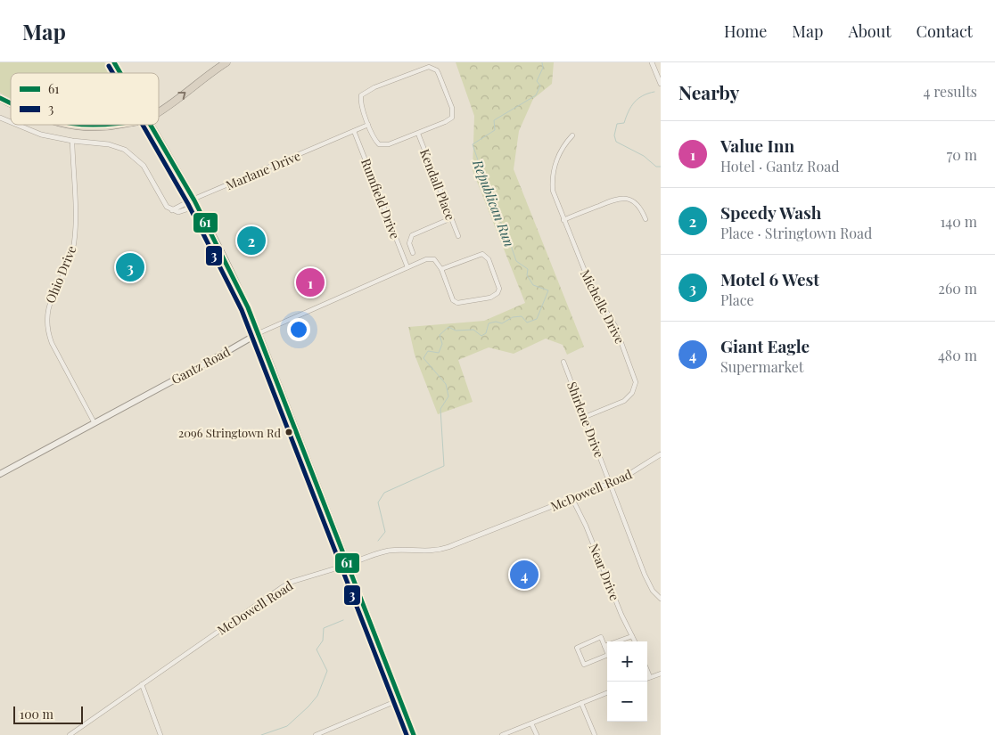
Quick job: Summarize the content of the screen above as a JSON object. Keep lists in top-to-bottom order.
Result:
{
  "streets": {
    "main road": ["Gantz Road"],
    "street": [
      "Marlane Drive",
      "Kendall Place",
      "Rumfield Drive",
      "Ohio Drive",
      "Michelle Drive",
      "Shirlene Drive",
      "McDowell Road",
      "Near Drive"
    ]
  },
  "crossings": [
    ["Marlane Drive", "Rumfield Drive"],
    ["Rumfield Drive", "Gantz Road"],
    ["Ohio Drive", "Gantz Road"],
    ["Michelle Drive", "Shirlene Drive"],
    ["Shirlene Drive", "McDowell Road"],
    ["McDowell Road", "Near Drive"]
  ],
  "water": ["Republican Run"],
  "places": ["2096 Stringtown Rd"],
  "lines": ["transit line 61", "transit line 3"],
  "legend": ["61", "3"],
  "scale_bar": "100 m",
  "page": {
    "header": "Map",
    "nav": [
      "Home",
      "Map",
      "About",
      "Contact"
    ],
    "heading": ["Nearby", "4 results"],
    "list": [
      {
        "mark": "1",
        "name": "Value Inn",
        "note": "Hotel · Gantz Road",
        "value": "70 m"
      },
      {
        "mark": "2",
        "name": "Speedy Wash",
        "note": "Place · Stringtown Road",
        "value": "140 m"
      },
      {
        "mark": "3",
        "name": "Motel 6 West",
        "note": "Place",
        "value": "260 m"
      },
      {
        "mark": "4",
        "name": "Giant Eagle",
        "note": "Supermarket",
        "value": "480 m"
      }
    ],
    "pins": [
      "2",
      "3",
      "1",
      "4"
    ],
    "map_buttons": ["+", "−"],
    "scale": "100 m"
  }
}
